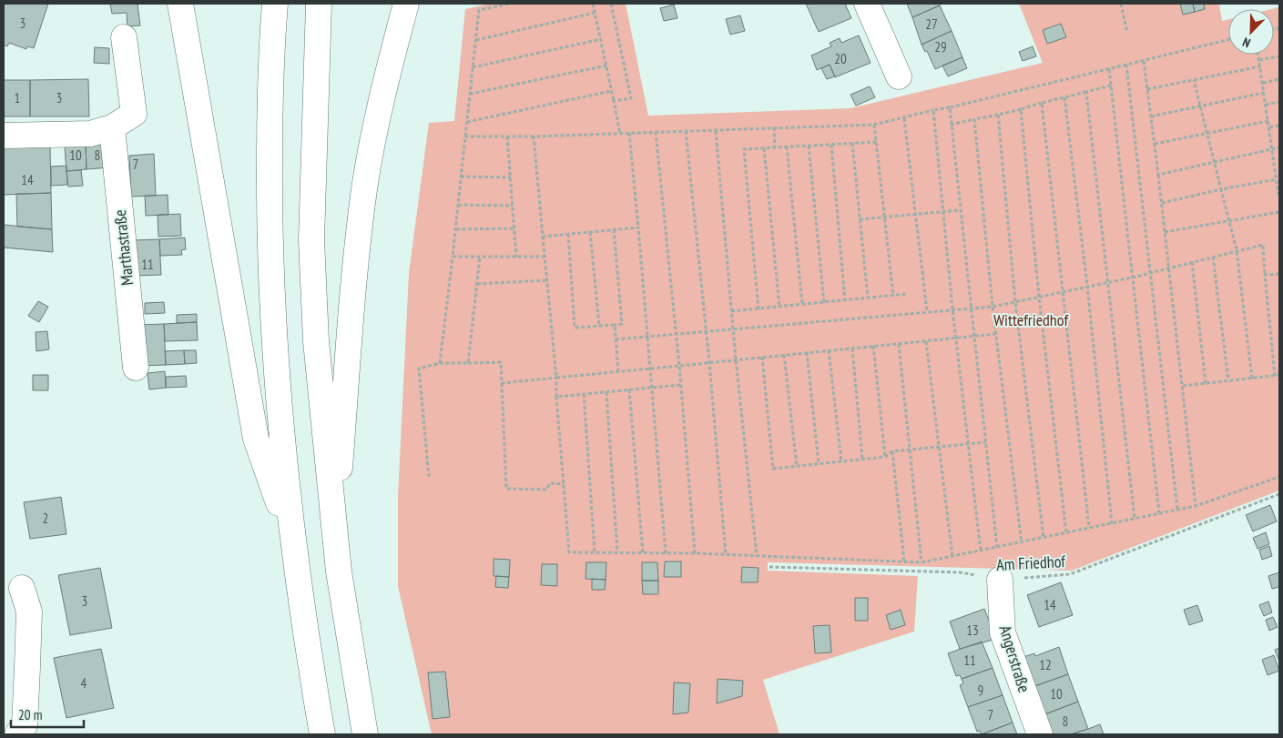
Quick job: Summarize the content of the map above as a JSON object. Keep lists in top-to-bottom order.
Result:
{
  "streets": {
    "main road": ["Marthastraße", "Angerstraße"],
    "path": ["Am Friedhof"]
  },
  "crossings": [
    ["Am Friedhof", "Angerstraße"]
  ],
  "parks": ["Wittefriedhof"],
  "house_numbers": [
    "3",
    "27",
    "29",
    "20",
    "1",
    "3",
    "10",
    "8",
    "7",
    "14",
    "11",
    "2",
    "3",
    "14",
    "13",
    "11",
    "12",
    "4",
    "9",
    "10",
    "7",
    "8"
  ],
  "scale_bar": "20 m",
  "north": "bottom left"
}
